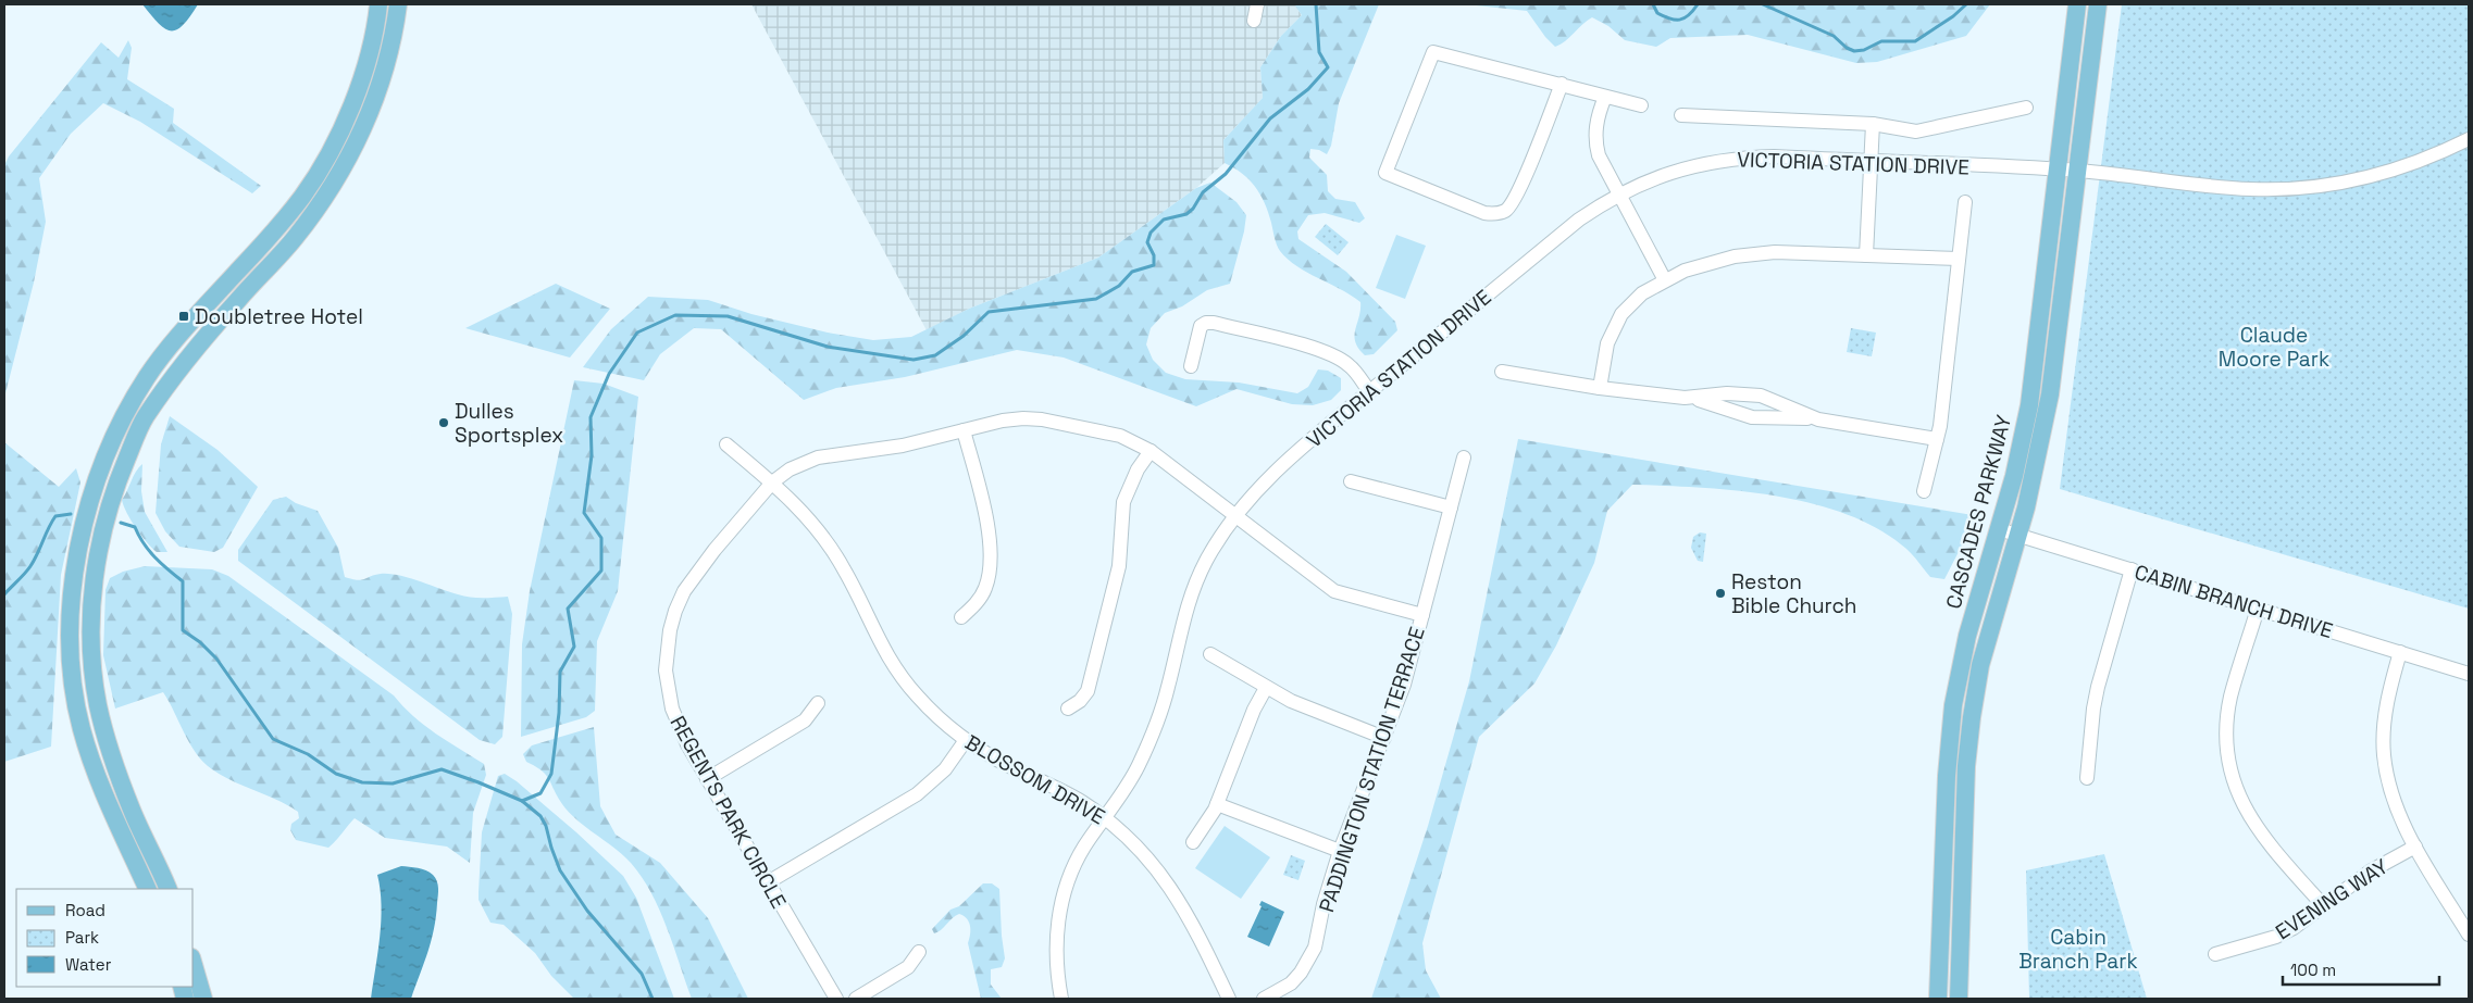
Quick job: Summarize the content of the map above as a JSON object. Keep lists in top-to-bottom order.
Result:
{
  "streets": {
    "main road": ["CASCADES PARKWAY"],
    "street": [
      "VICTORIA STATION DRIVE",
      "CABIN BRANCH DRIVE",
      "PADDINGTON STATION TERRACE",
      "BLOSSOM DRIVE",
      "REGENTS PARK CIRCLE",
      "EVENING WAY"
    ]
  },
  "crossings": [
    ["VICTORIA STATION DRIVE", "CASCADES PARKWAY"],
    ["VICTORIA STATION DRIVE", "BLOSSOM DRIVE"],
    ["VICTORIA STATION DRIVE", "REGENTS PARK CIRCLE"],
    ["CASCADES PARKWAY", "CABIN BRANCH DRIVE"],
    ["PADDINGTON STATION TERRACE", "REGENTS PARK CIRCLE"],
    ["BLOSSOM DRIVE", "REGENTS PARK CIRCLE"]
  ],
  "parks": ["Claude Moore Park", "Cabin Branch Park"],
  "places": {
    "transit": ["Doubletree Hotel"],
    "other": ["Dulles Sportsplex", "Reston Bible Church"]
  },
  "legend": ["Road", "Park", "Water"],
  "scale_bar": "100 m"
}
